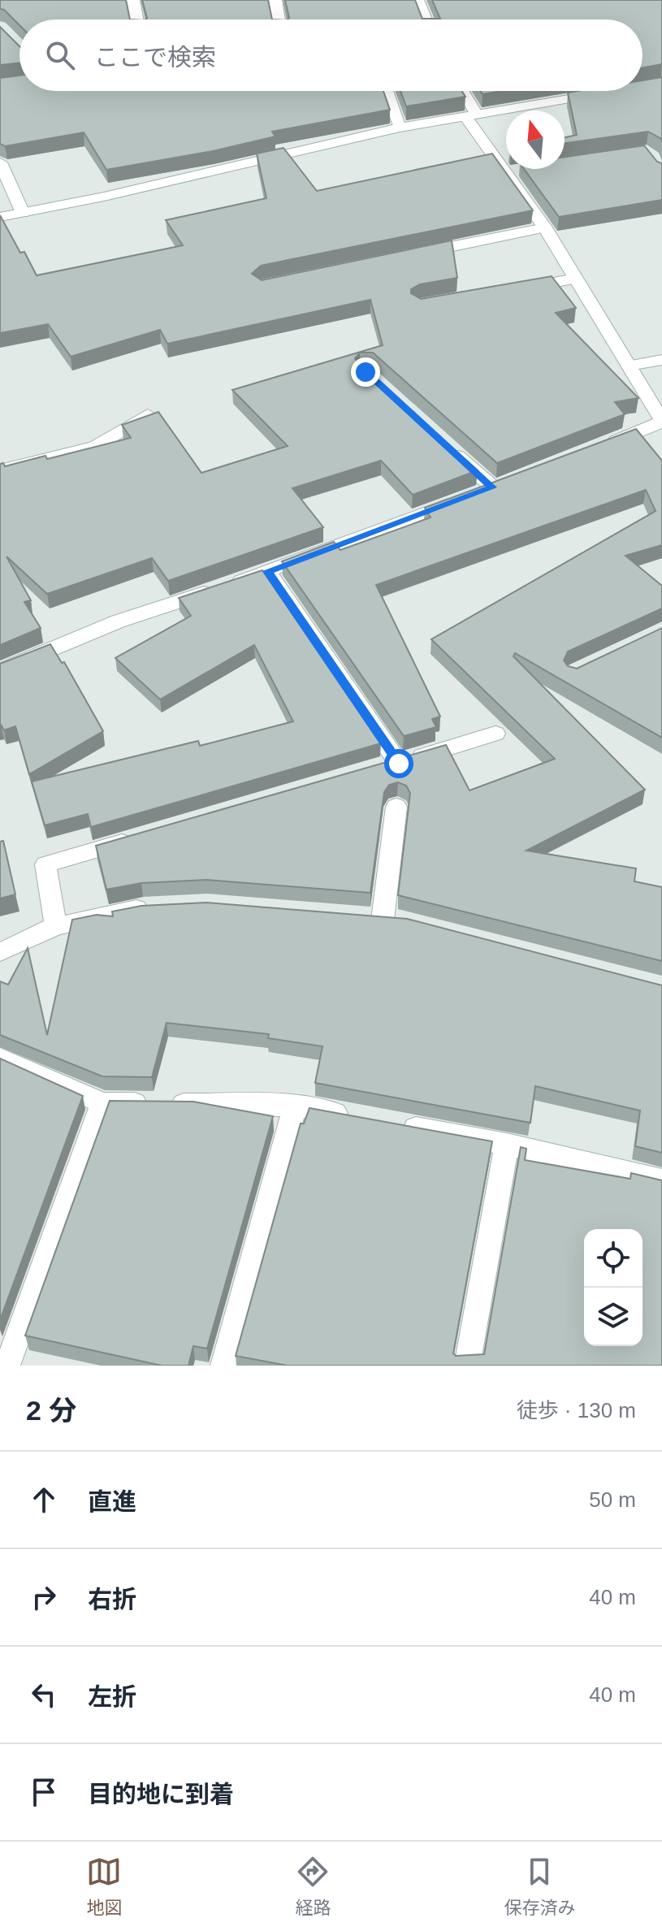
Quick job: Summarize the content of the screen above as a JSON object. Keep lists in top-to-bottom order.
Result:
{
  "north": "top",
  "page": {
    "search": "ここで検索",
    "heading": ["2 分", "徒歩 · 130 m"],
    "list": [
      ["直進", "50 m"],
      ["右折", "40 m"],
      ["左折", "40 m"],
      "目的地に到着"
    ],
    "nav": ["地図", "経路", "保存済み"]
  }
}
